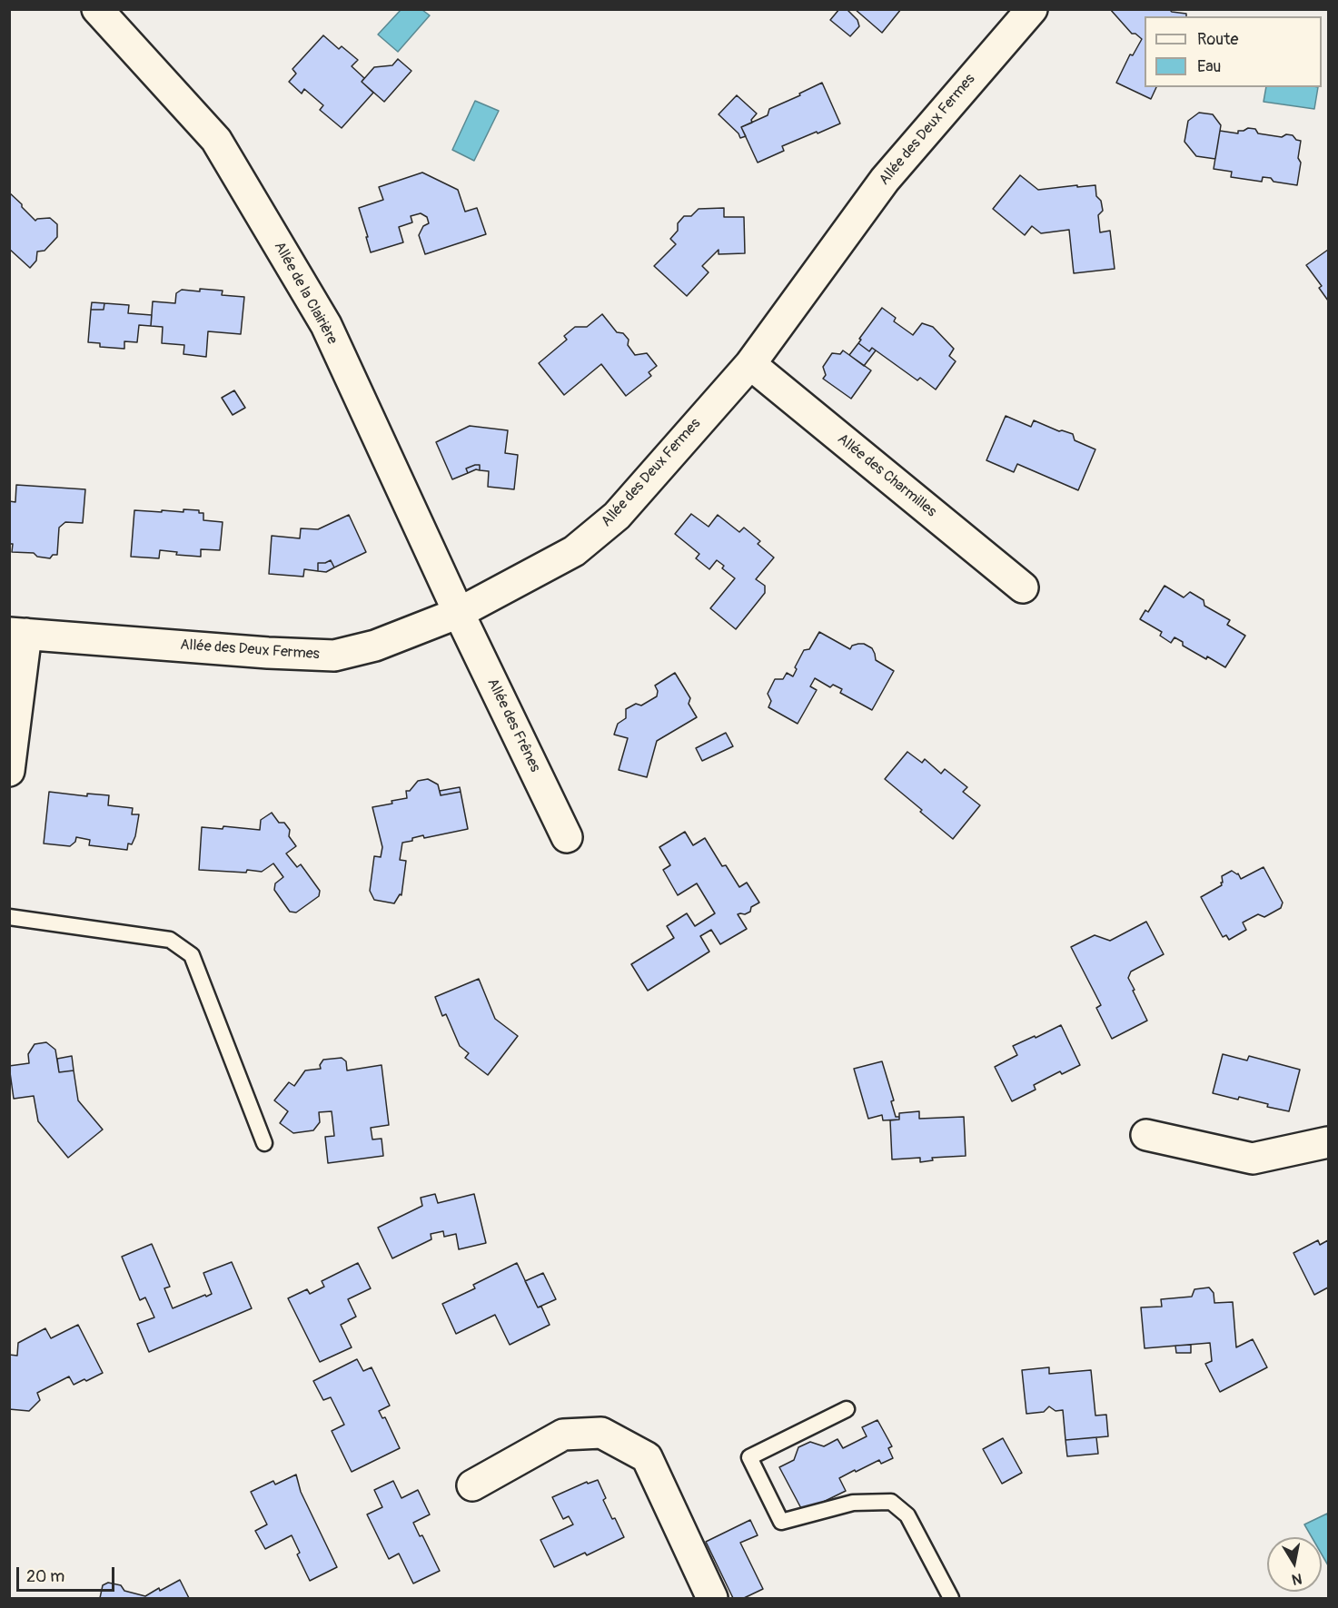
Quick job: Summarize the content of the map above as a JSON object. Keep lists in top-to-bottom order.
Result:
{
  "streets": {
    "street": [
      "Allée des Deux Fermes",
      "Allée de la Clairière",
      "Allée des Charmilles",
      "Allée des Frênes"
    ]
  },
  "crossings": [
    ["Allée des Deux Fermes", "Allée de la Clairière"],
    ["Allée des Deux Fermes", "Allée des Charmilles"],
    ["Allée des Deux Fermes", "Allée des Frênes"],
    ["Allée de la Clairière", "Allée des Frênes"]
  ],
  "legend": ["Route", "Eau"],
  "scale_bar": "20 m",
  "north": "bottom"
}
